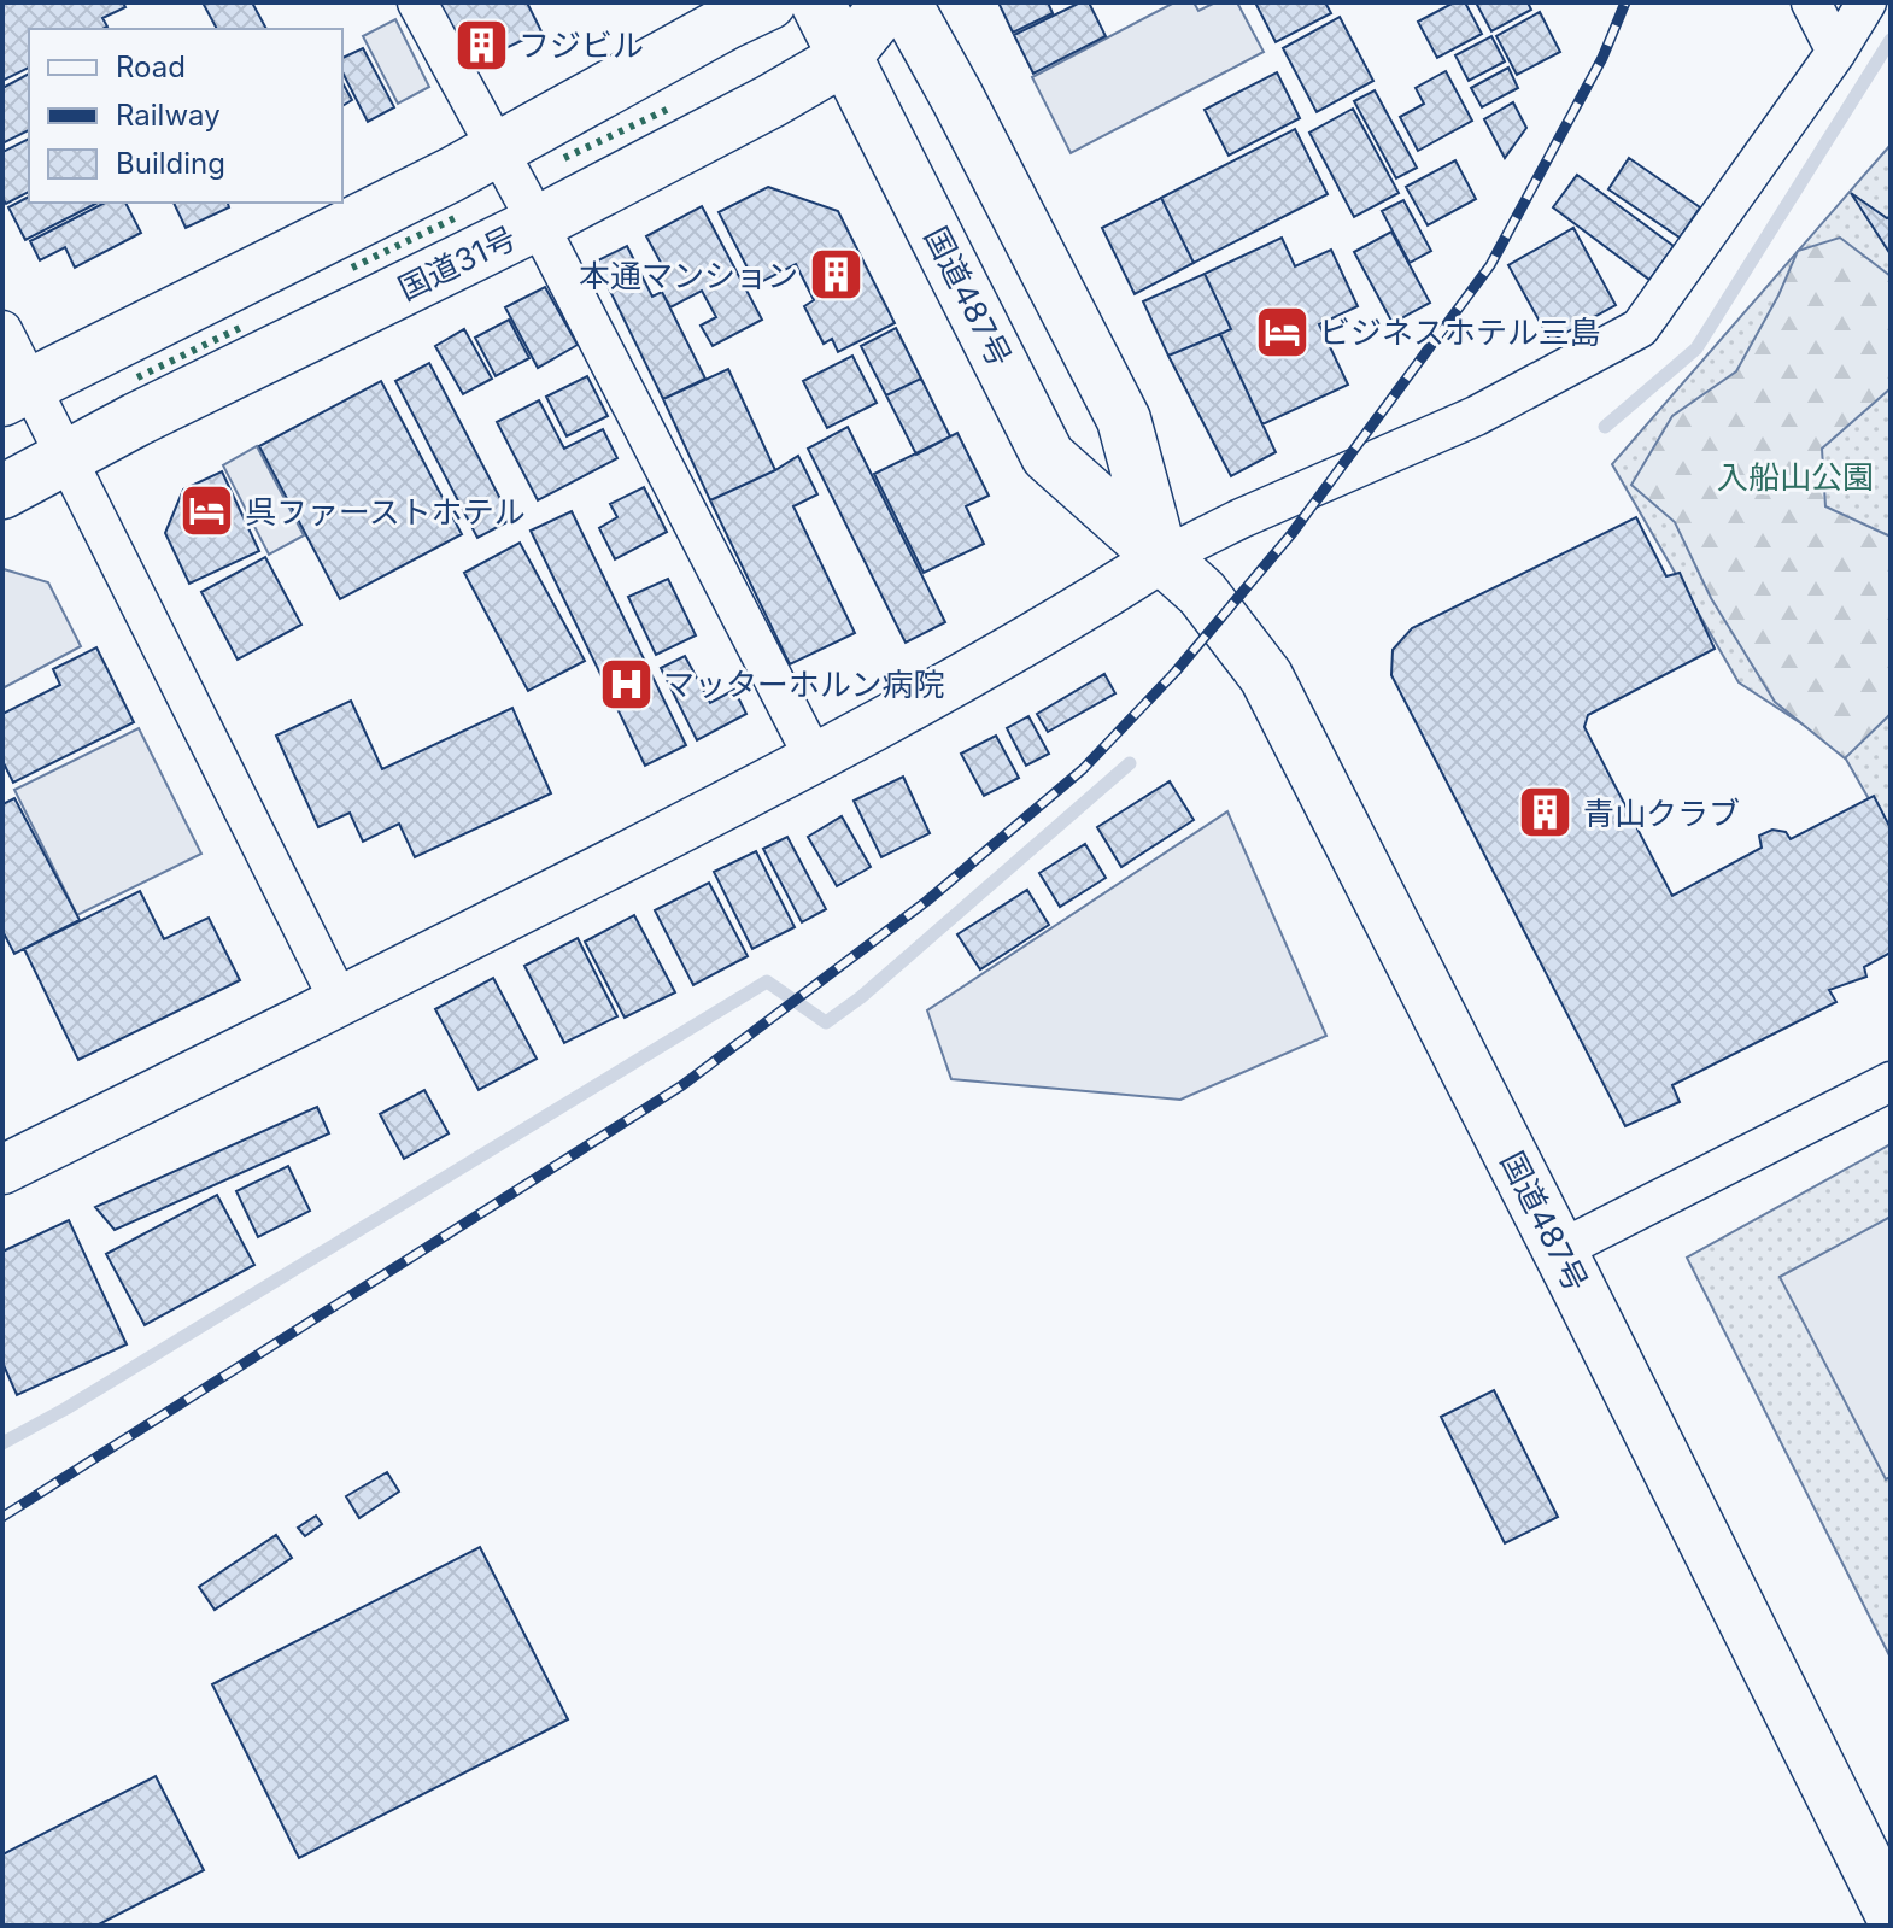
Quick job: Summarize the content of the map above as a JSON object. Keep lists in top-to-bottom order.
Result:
{
  "streets": {
    "highway": ["国道31号", "国道487号"]
  },
  "crossings": [
    ["国道31号", "国道487号"]
  ],
  "parks": ["入船山公園"],
  "places": {
    "building": ["フジビル", "本通マンション", "青山クラブ"],
    "hotel": ["ビジネスホテル三島", "呉ファーストホテル"],
    "hospital": ["マッターホルン病院"]
  },
  "legend": ["Road", "Railway", "Building"]
}
